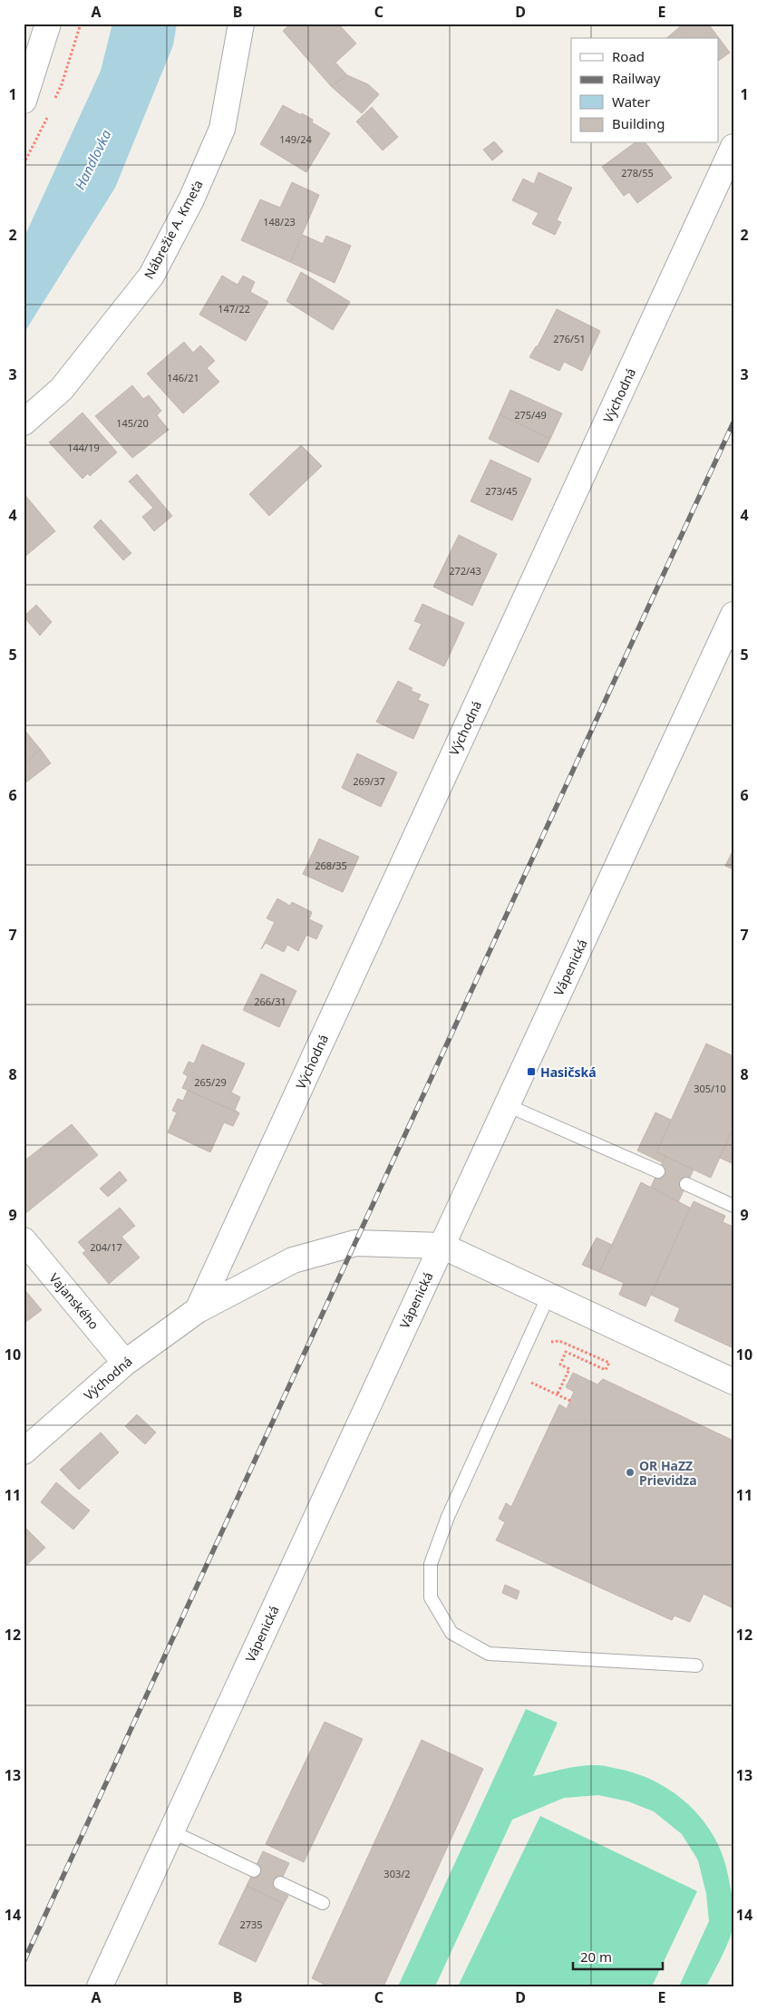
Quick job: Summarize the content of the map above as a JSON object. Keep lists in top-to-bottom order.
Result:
{
  "streets": {
    "street": [
      "Nábrežie A. Kmeťa",
      "Východná",
      "Vápenická",
      "Vajanského"
    ]
  },
  "crossings": [
    ["Východná", "Vápenická"],
    ["Východná", "Vajanského"]
  ],
  "water": ["Handlovka"],
  "places": {
    "transit": ["Hasičská"],
    "other": ["OR HaZZ Prievidza"]
  },
  "house_numbers": [
    "149/24",
    "278/55",
    "148/23",
    "147/22",
    "276/51",
    "146/21",
    "275/49",
    "145/20",
    "144/19",
    "273/45",
    "272/43",
    "269/37",
    "268/35",
    "266/31",
    "265/29",
    "305/10",
    "204/17",
    "303/2",
    "2735"
  ],
  "legend": [
    "Road",
    "Railway",
    "Water",
    "Building"
  ],
  "scale_bar": "20 m",
  "grid": {
    "columns": [
      "A",
      "B",
      "C",
      "D",
      "E"
    ],
    "rows": [
      "1",
      "2",
      "3",
      "4",
      "5",
      "6",
      "7",
      "8",
      "9",
      "10",
      "11",
      "12",
      "13",
      "14"
    ]
  }
}
